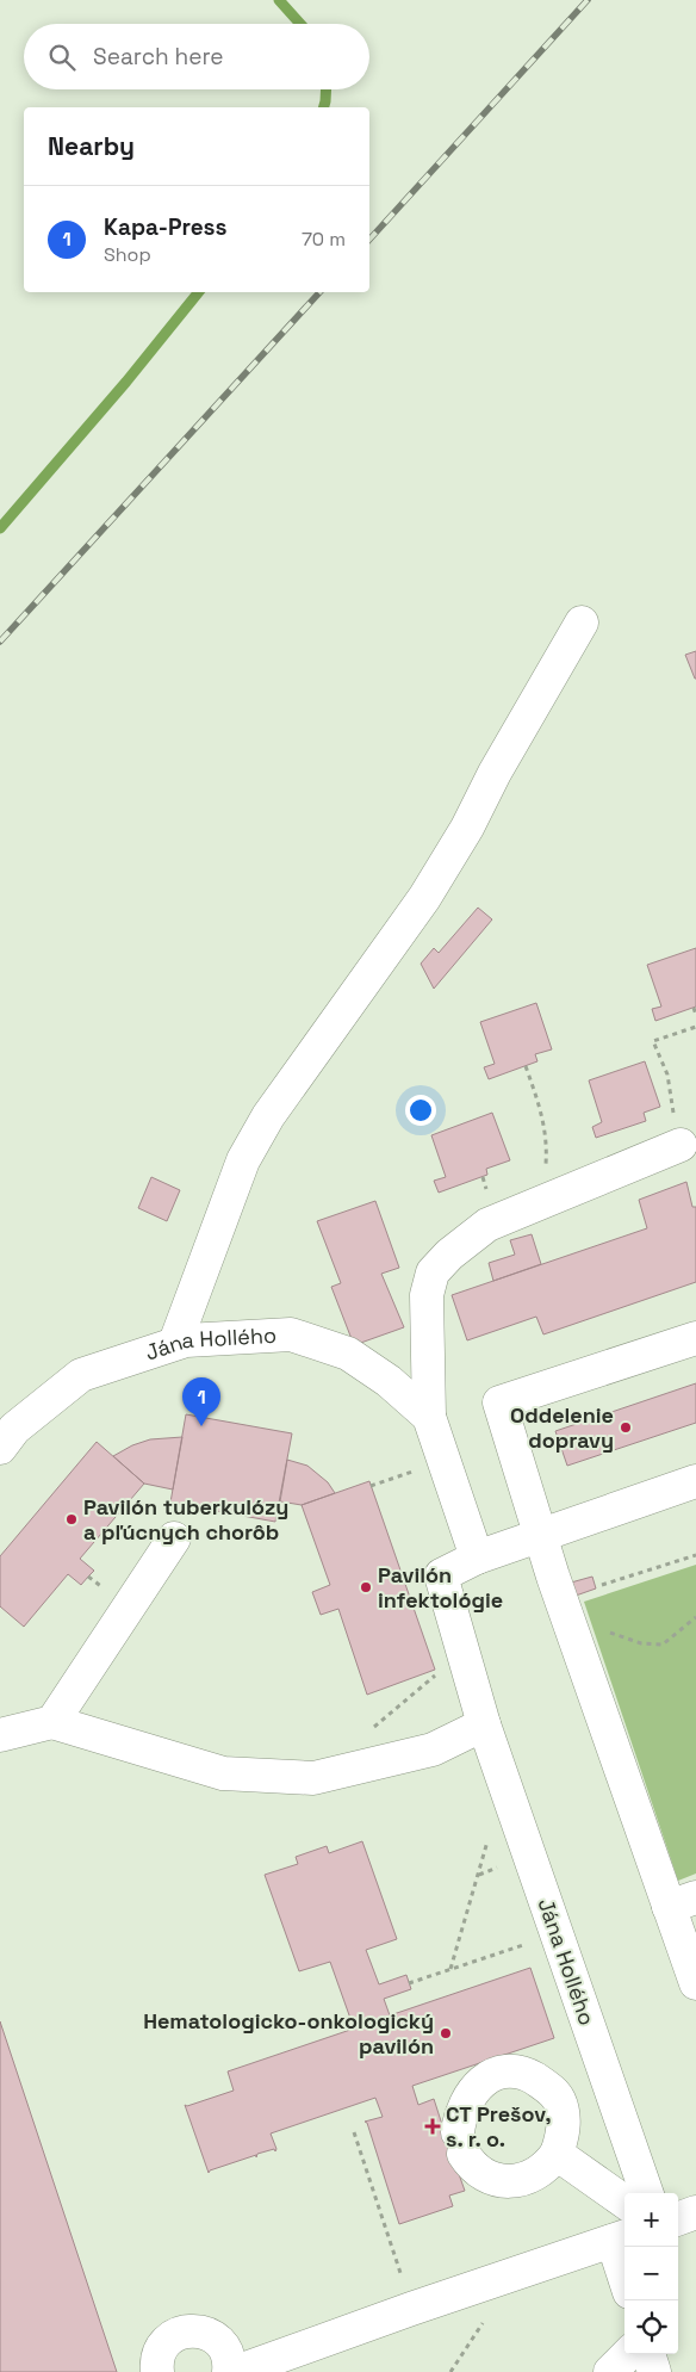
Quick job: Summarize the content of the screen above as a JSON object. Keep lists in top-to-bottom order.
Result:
{
  "streets": {
    "street": ["Jána Hollého"]
  },
  "places": {
    "other": [
      "Oddelenie dopravy",
      "Pavilón tuberkulózy a pľúcnych chorôb",
      "Pavilón infektológie",
      "Hematologicko-onkologický pavilón"
    ],
    "health": ["CT Prešov, s. r. o."]
  },
  "page": {
    "search": "Search here",
    "heading": "Nearby",
    "list": [
      {
        "mark": "1",
        "name": "Kapa-Press",
        "note": "Shop",
        "value": "70 m"
      }
    ],
    "pins": "1",
    "map_buttons": ["+", "−"]
  }
}
